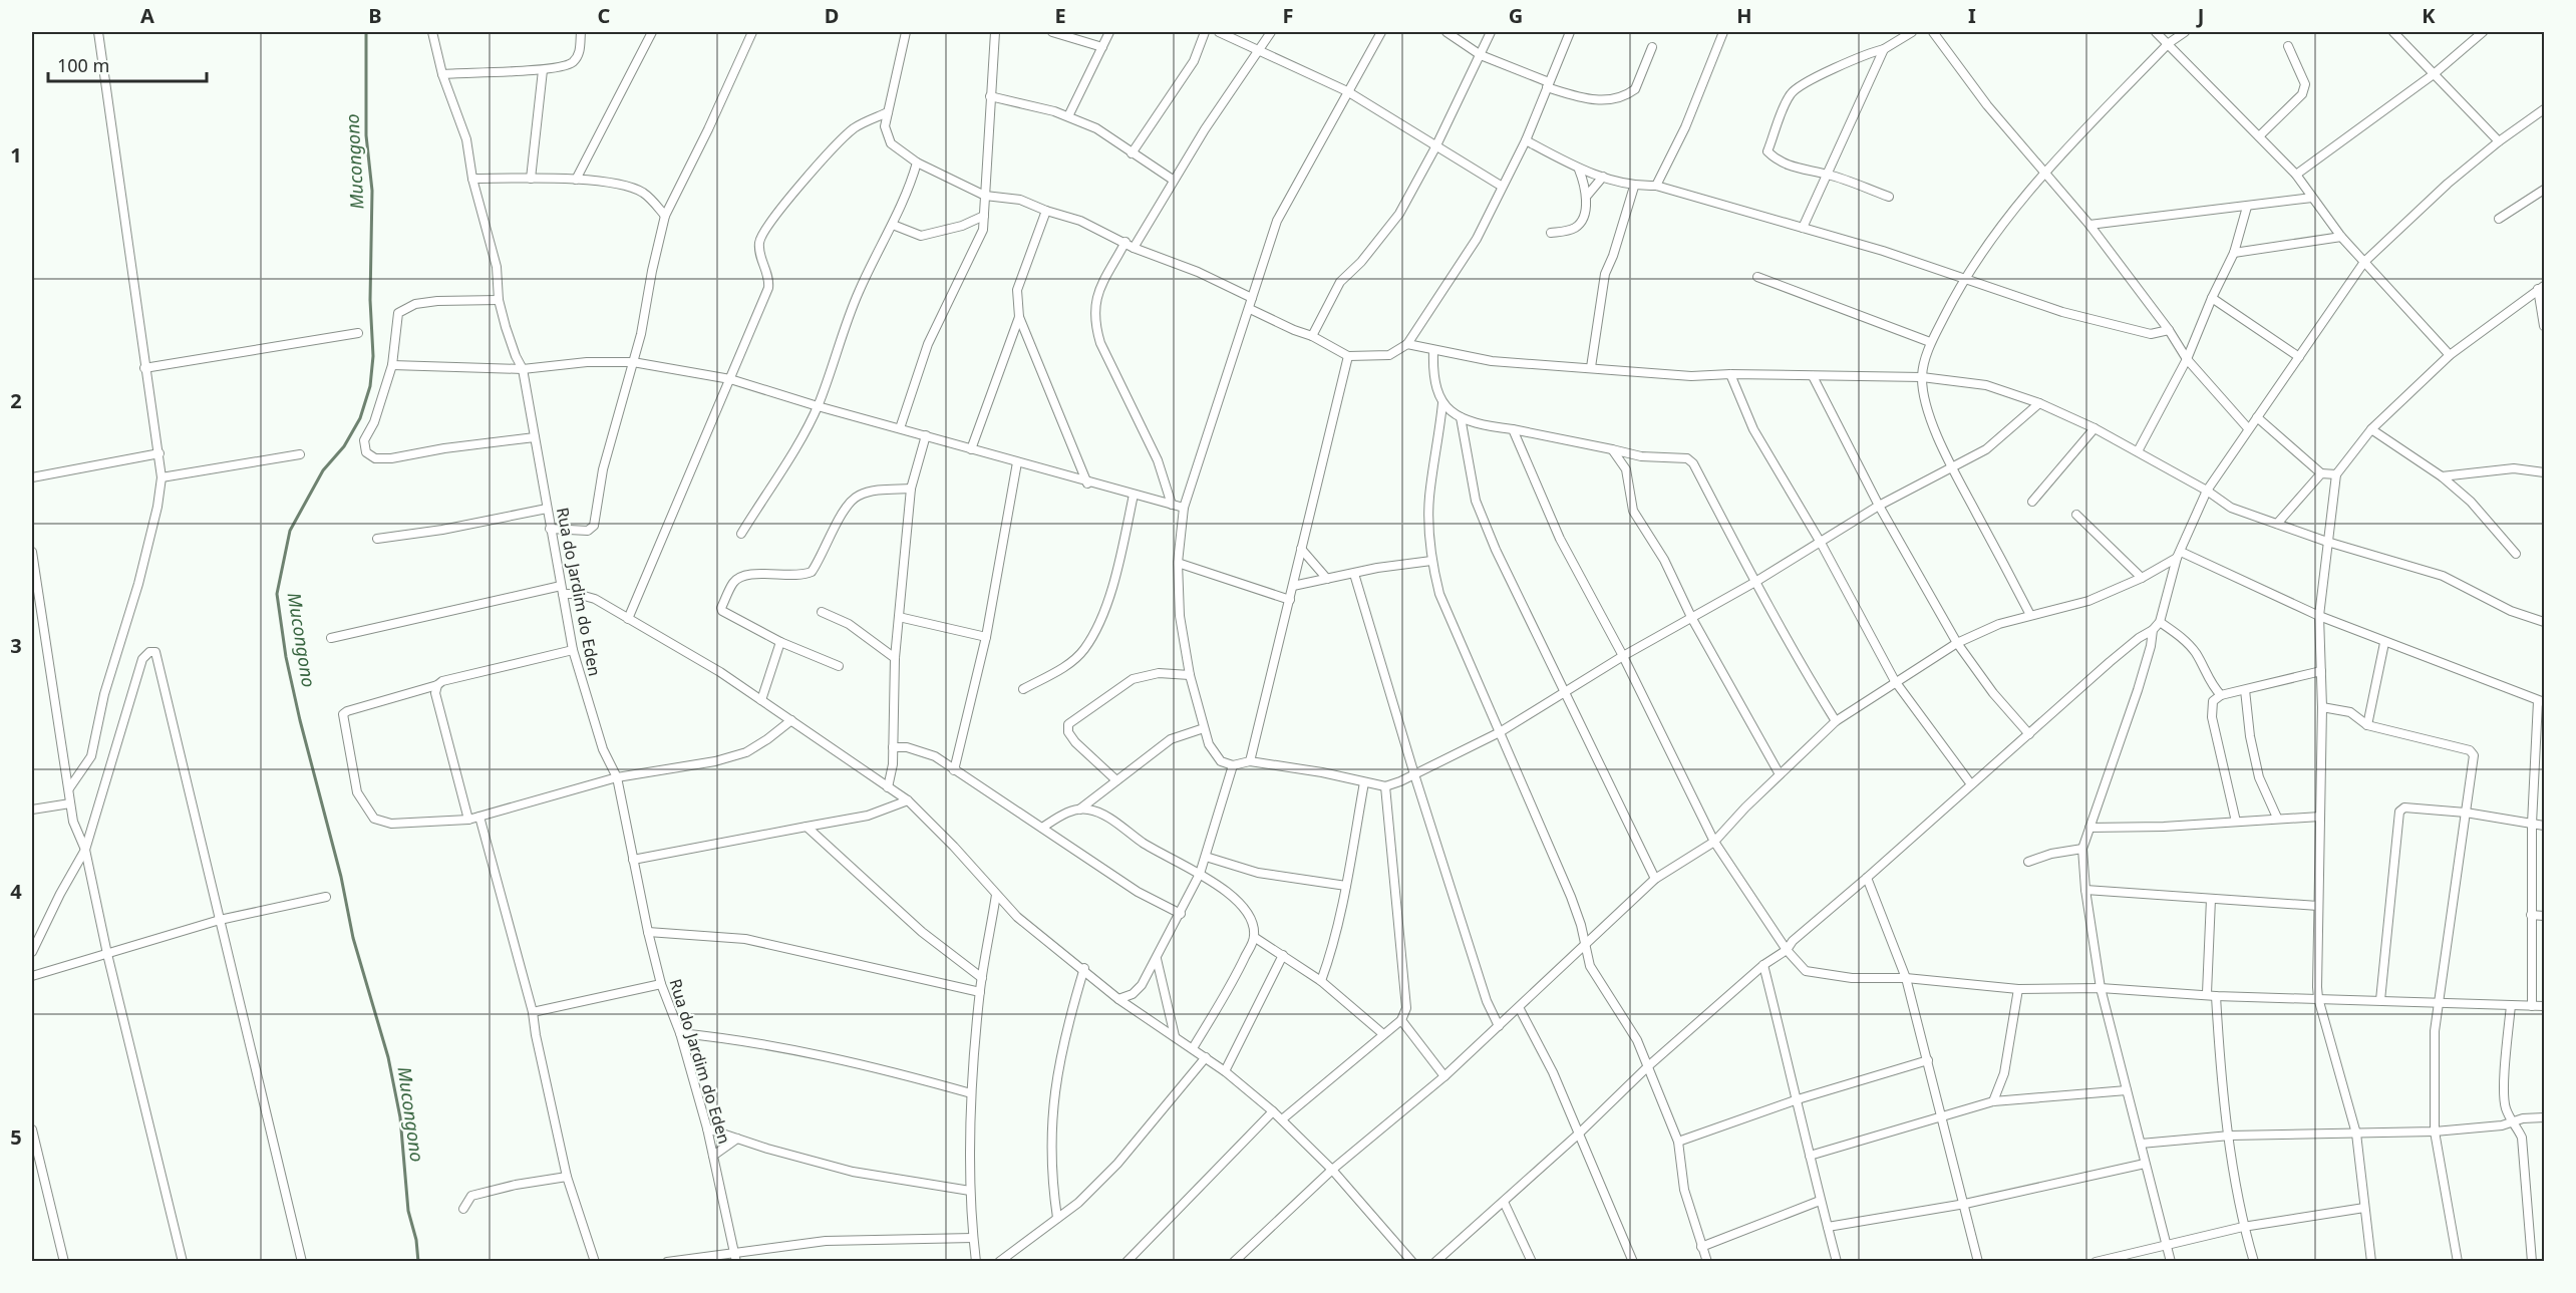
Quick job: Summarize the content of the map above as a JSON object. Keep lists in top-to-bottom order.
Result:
{
  "streets": {
    "street": ["Rua do Jardim do Eden"]
  },
  "water": ["Mucongono"],
  "scale_bar": "100 m",
  "grid": {
    "columns": [
      "A",
      "B",
      "C",
      "D",
      "E",
      "F",
      "G",
      "H",
      "I",
      "J",
      "K"
    ],
    "rows": [
      "1",
      "2",
      "3",
      "4",
      "5"
    ]
  }
}
